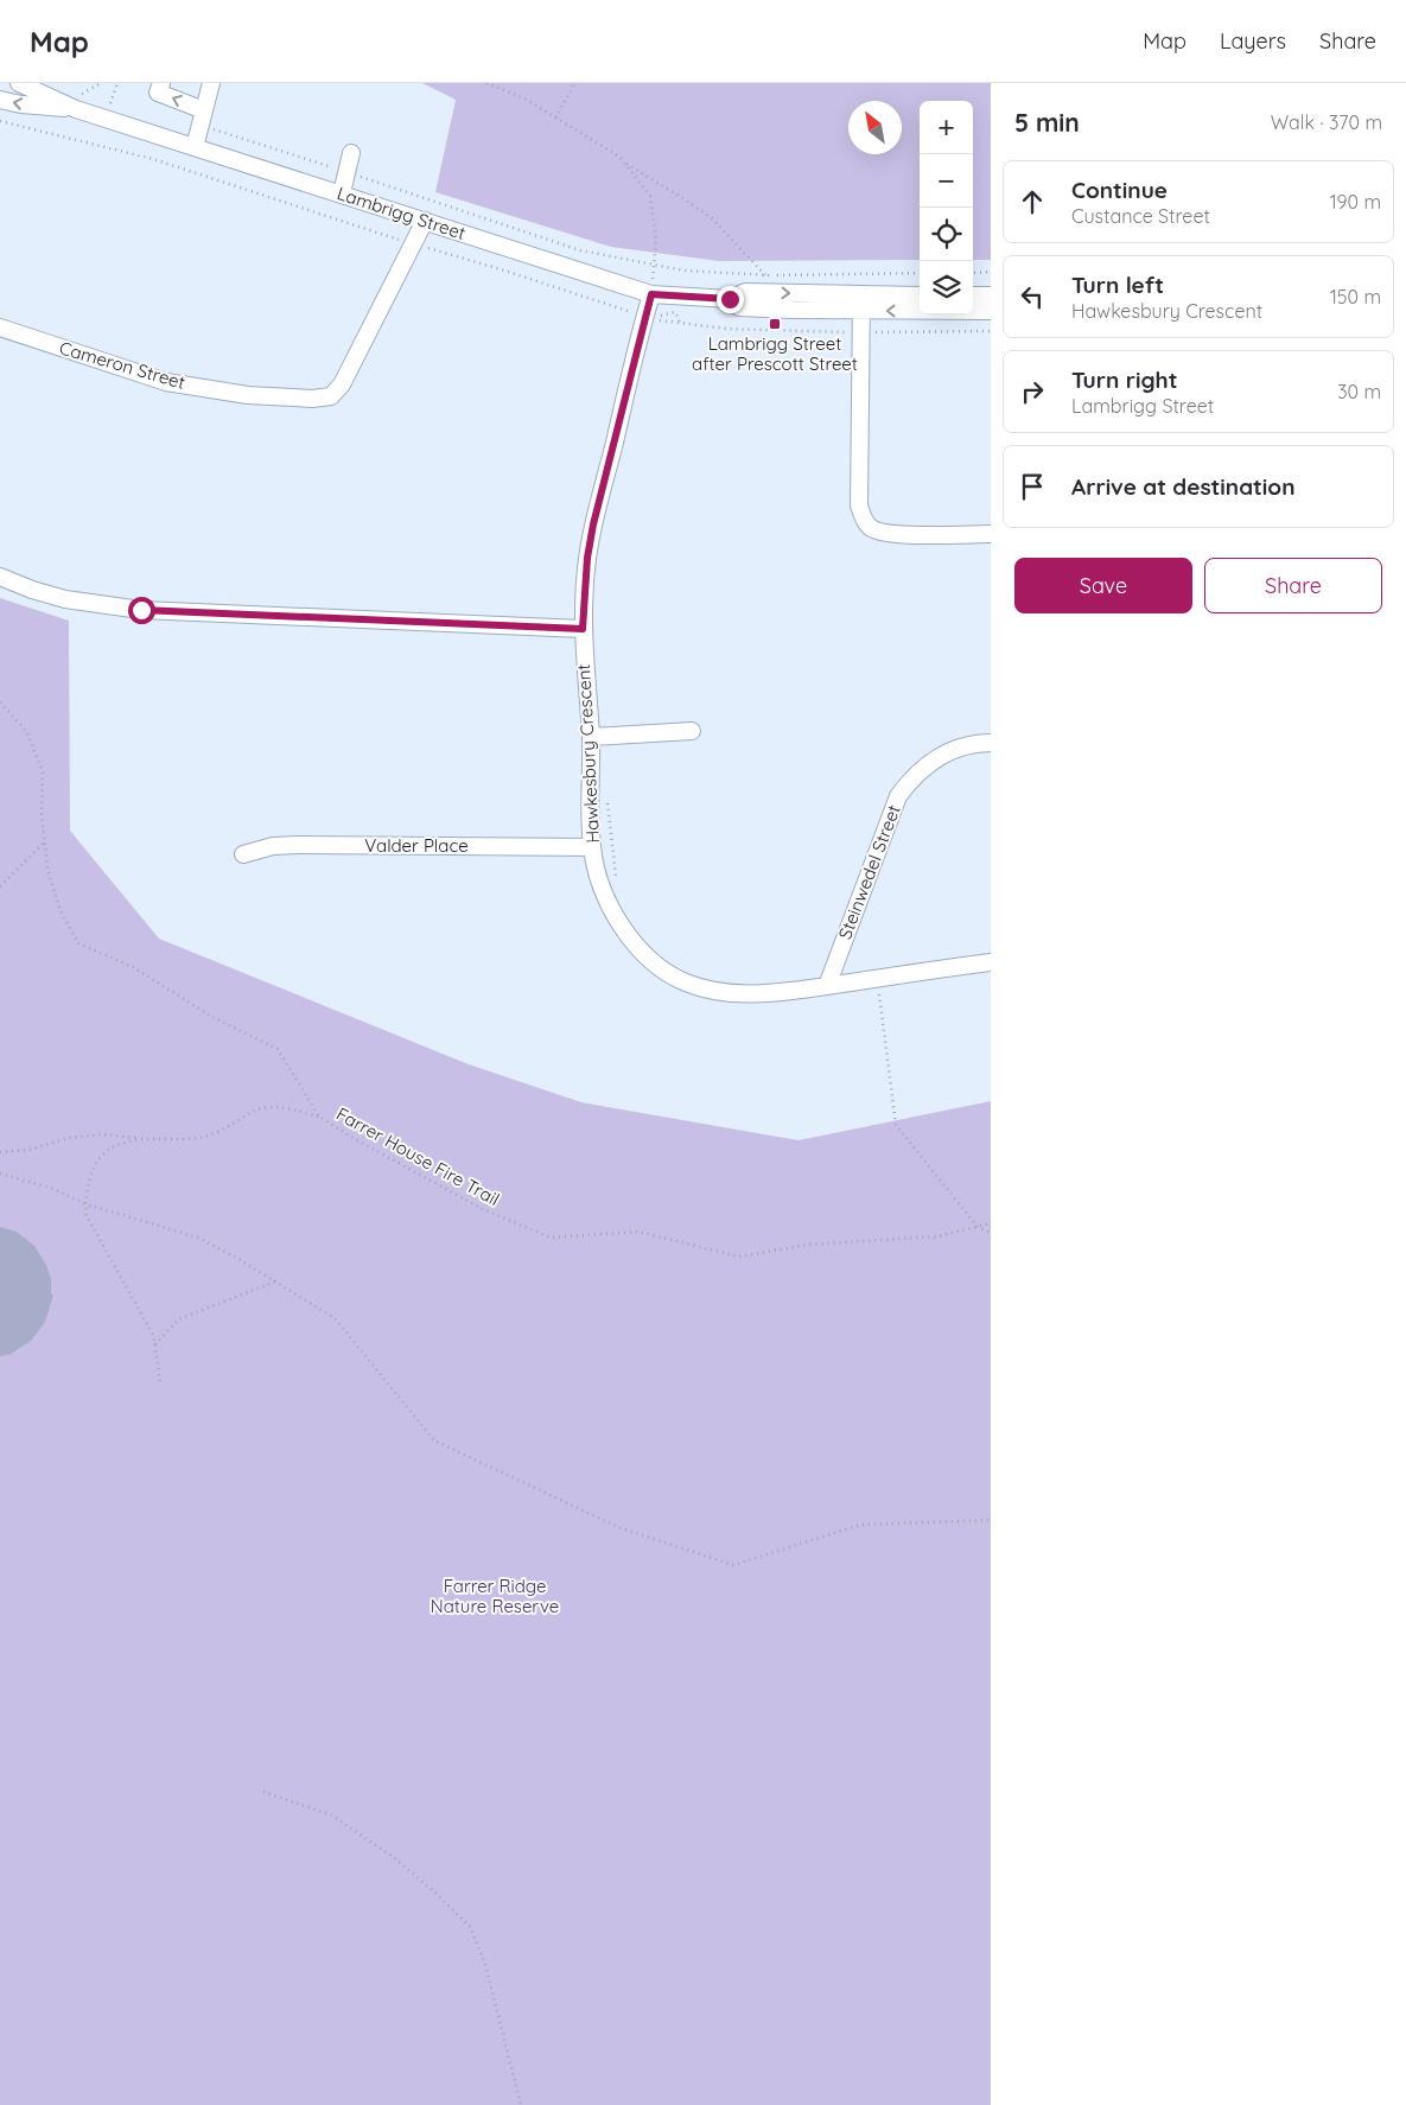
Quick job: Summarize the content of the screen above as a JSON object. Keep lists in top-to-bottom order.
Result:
{
  "streets": {
    "street": [
      "Lambrigg Street",
      "Cameron Street",
      "Hawkesbury Crescent",
      "Valder Place",
      "Steinwedel Street"
    ],
    "path": ["Farrer House Fire Trail"]
  },
  "crossings": [
    ["Lambrigg Street", "Cameron Street"],
    ["Lambrigg Street", "Hawkesbury Crescent"],
    ["Hawkesbury Crescent", "Valder Place"],
    ["Hawkesbury Crescent", "Steinwedel Street"]
  ],
  "parks": ["Farrer Ridge Nature Reserve"],
  "places": {
    "transit": ["Lambrigg Street after Prescott Street"]
  },
  "north": "top left",
  "page": {
    "header": "Map",
    "nav": ["Map", "Layers", "Share"],
    "heading": ["5 min", "Walk · 370 m"],
    "map_buttons": ["+", "−"],
    "list": [
      ["Continue", "Custance Street", "190 m"],
      ["Turn left", "Hawkesbury Crescent", "150 m"],
      ["Turn right", "Lambrigg Street", "30 m"],
      "Arrive at destination"
    ],
    "buttons": ["Save", "Share"]
  }
}
